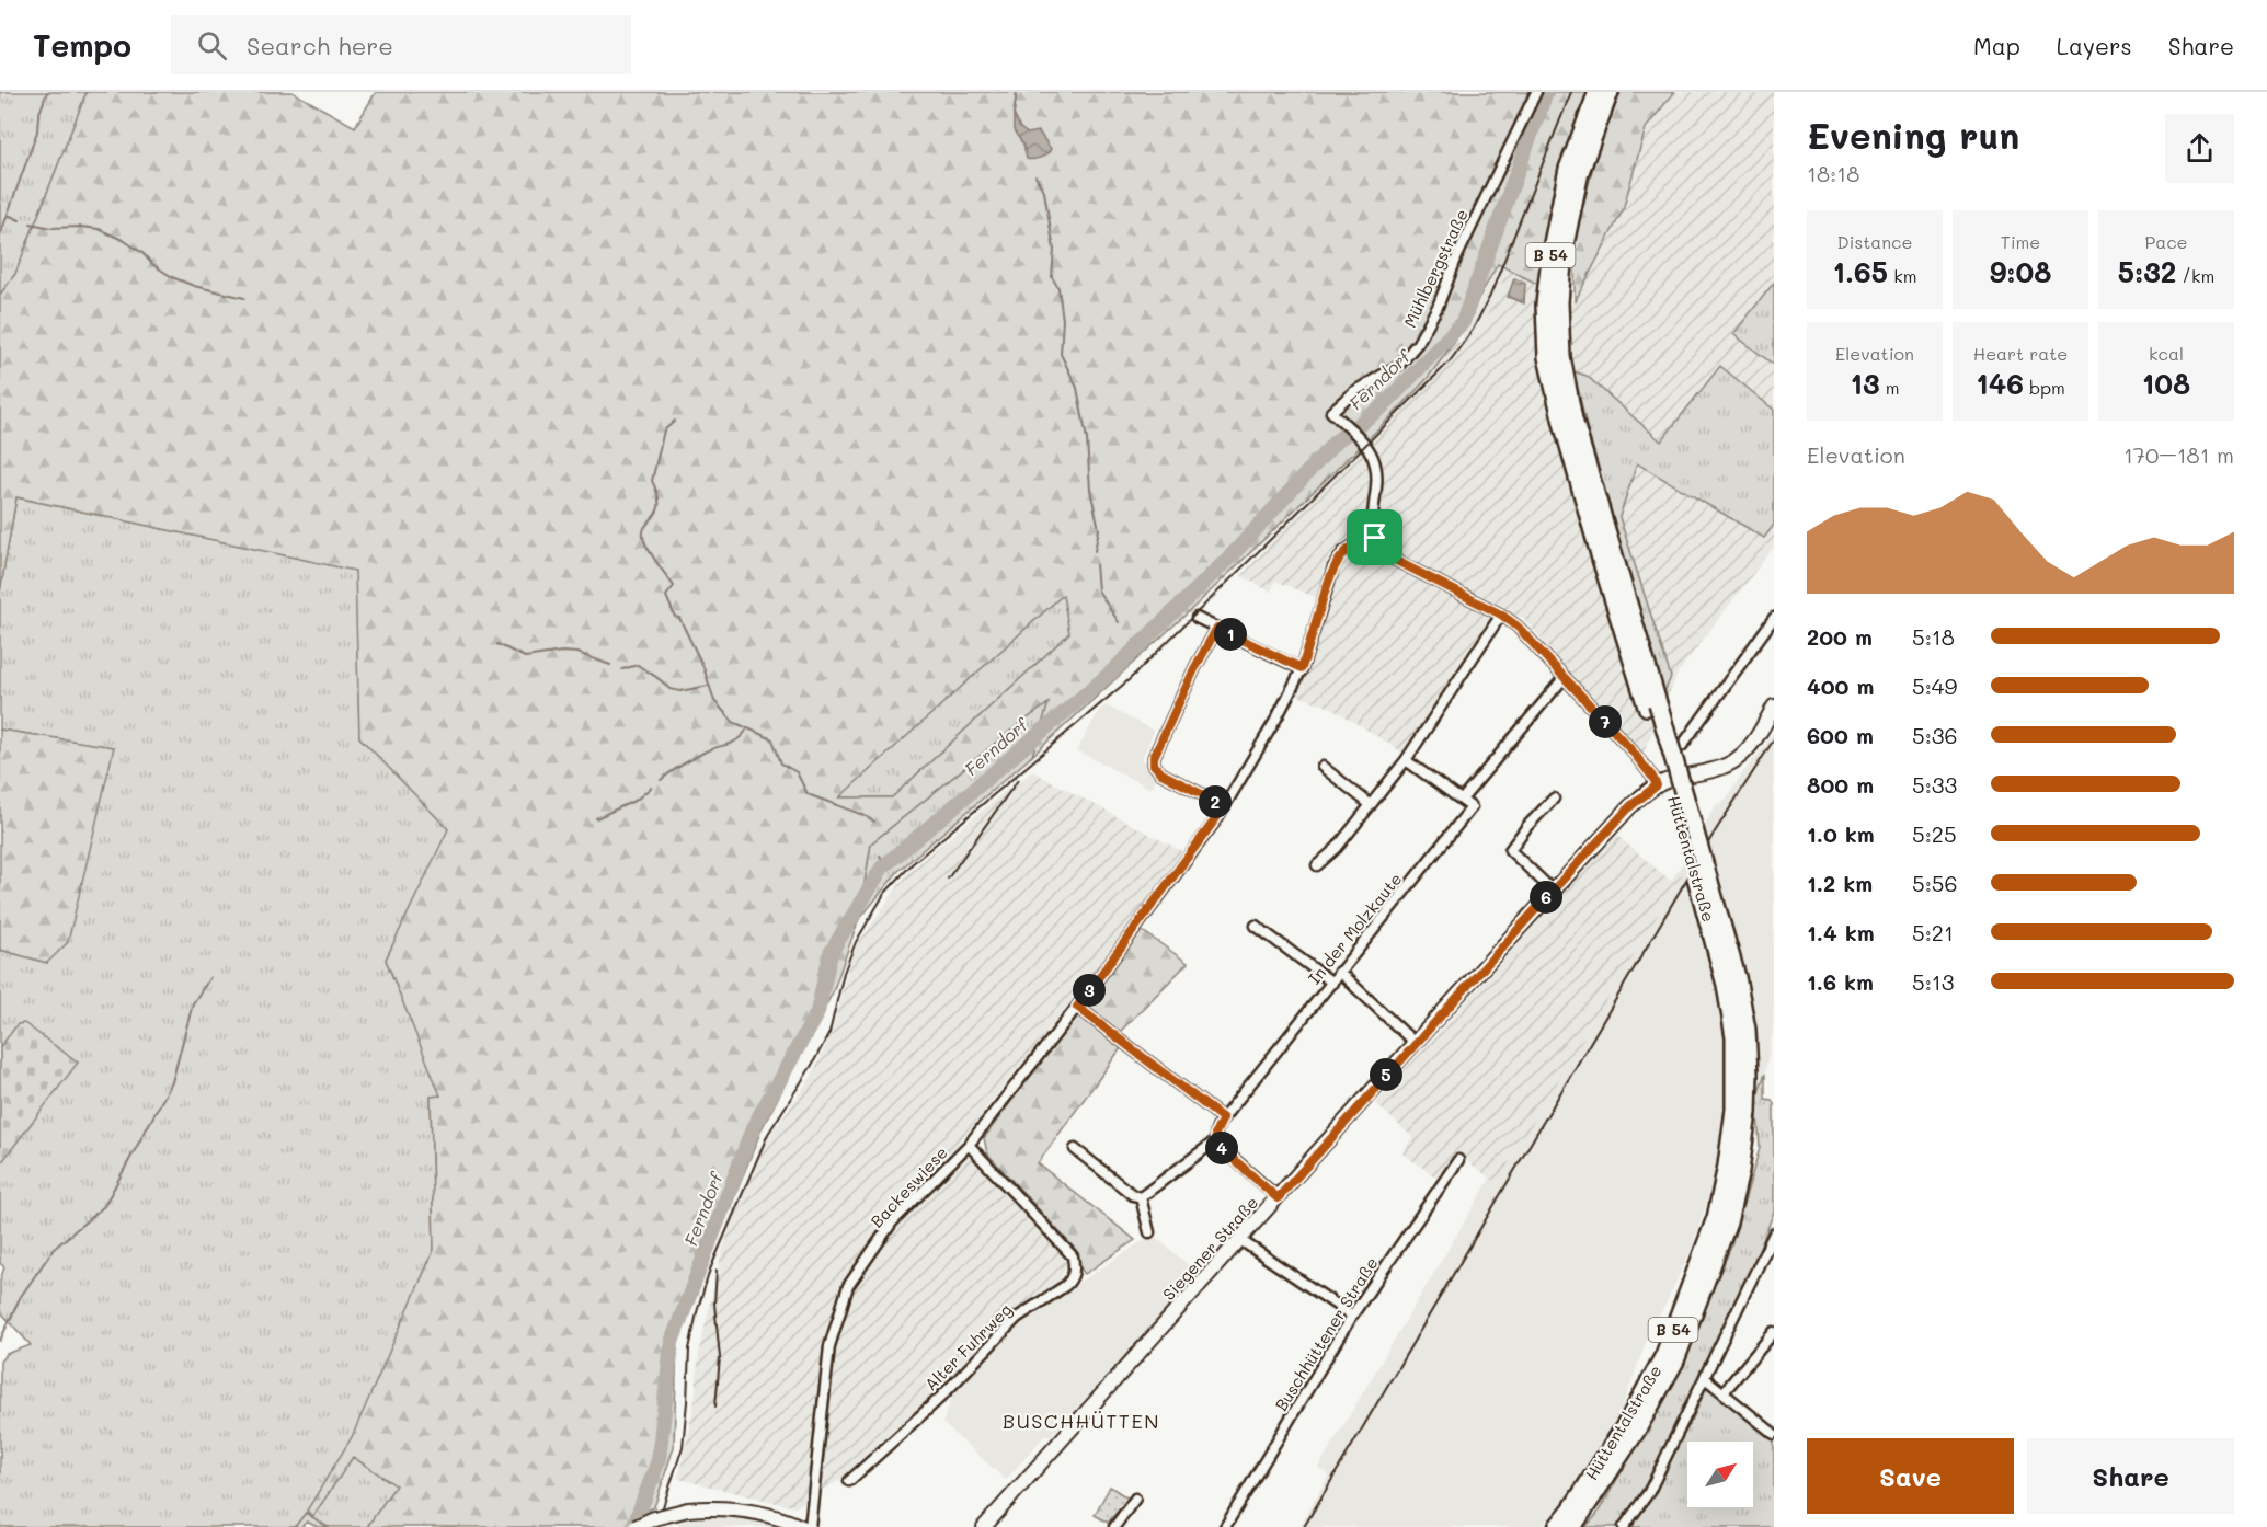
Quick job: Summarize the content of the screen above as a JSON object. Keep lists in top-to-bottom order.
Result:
{
  "streets": {
    "highway": ["B 54", "Hüttentalstraße"],
    "main road": ["Siegener Straße"],
    "street": [
      "Mühlbergstraße",
      "In der Molzkaute",
      "Backeswiese",
      "Buschhüttener Straße",
      "Alter Fuhrweg"
    ]
  },
  "crossings": [
    ["Mühlbergstraße", "Backeswiese"],
    ["Backeswiese", "Alter Fuhrweg"]
  ],
  "districts": ["BUSCHHÜTTEN"],
  "water": ["Ferndorf"],
  "north": "top right",
  "page": {
    "header": "Tempo",
    "search": "Search here",
    "nav": ["Map", "Layers", "Share"],
    "heading": ["Evening run", "18:18"],
    "stats": [
      ["Distance", "1.65 km"],
      ["Time", "9:08"],
      ["Pace", "5:32 /km"],
      ["Elevation", "13 m"],
      ["Heart rate", "146 bpm"],
      ["kcal", "108"]
    ],
    "chart": ["Elevation", "170–181 m"],
    "list": [
      {
        "name": "200 m",
        "note": "5:18"
      },
      {
        "name": "400 m",
        "note": "5:49"
      },
      {
        "name": "600 m",
        "note": "5:36"
      },
      {
        "name": "800 m",
        "note": "5:33"
      },
      {
        "name": "1.0 km",
        "note": "5:25"
      },
      {
        "name": "1.2 km",
        "note": "5:56"
      },
      {
        "name": "1.4 km",
        "note": "5:21"
      },
      {
        "name": "1.6 km",
        "note": "5:13"
      }
    ],
    "pins": [
      "1",
      "7",
      "2",
      "6",
      "3",
      "5",
      "4"
    ],
    "buttons": ["Save", "Share"]
  }
}
